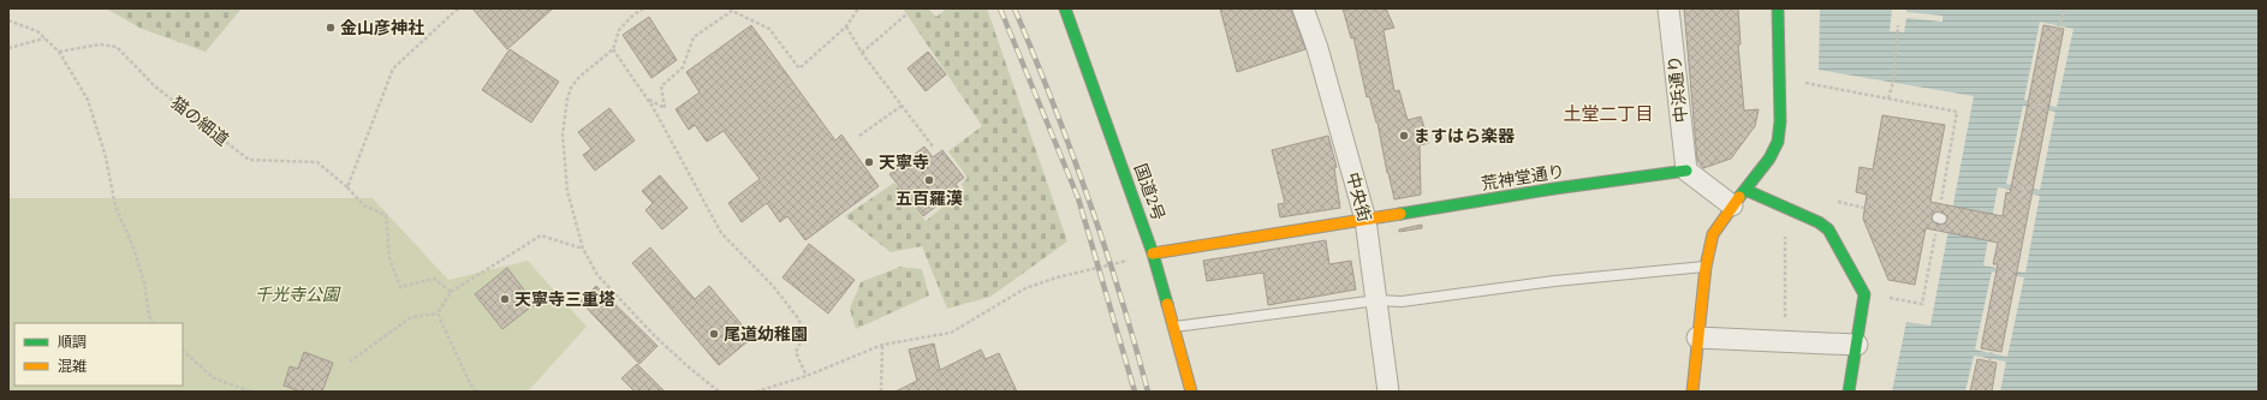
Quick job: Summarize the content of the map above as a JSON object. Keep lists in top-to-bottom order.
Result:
{
  "streets": {
    "main road": ["荒神堂通り", "国道2号"],
    "street": ["中浜通り", "中央街"],
    "path": ["猫の細道"]
  },
  "crossings": [
    ["中浜通り", "荒神堂通り"],
    ["荒神堂通り", "国道2号"],
    ["荒神堂通り", "中央街"]
  ],
  "districts": ["土堂二丁目"],
  "parks": ["千光寺公園"],
  "places": [
    "金山彦神社",
    "ますはら楽器",
    "天寧寺",
    "五百羅漢",
    "天寧寺三重塔",
    "尾道幼稚園"
  ],
  "legend": ["順調", "混雑"]
}
